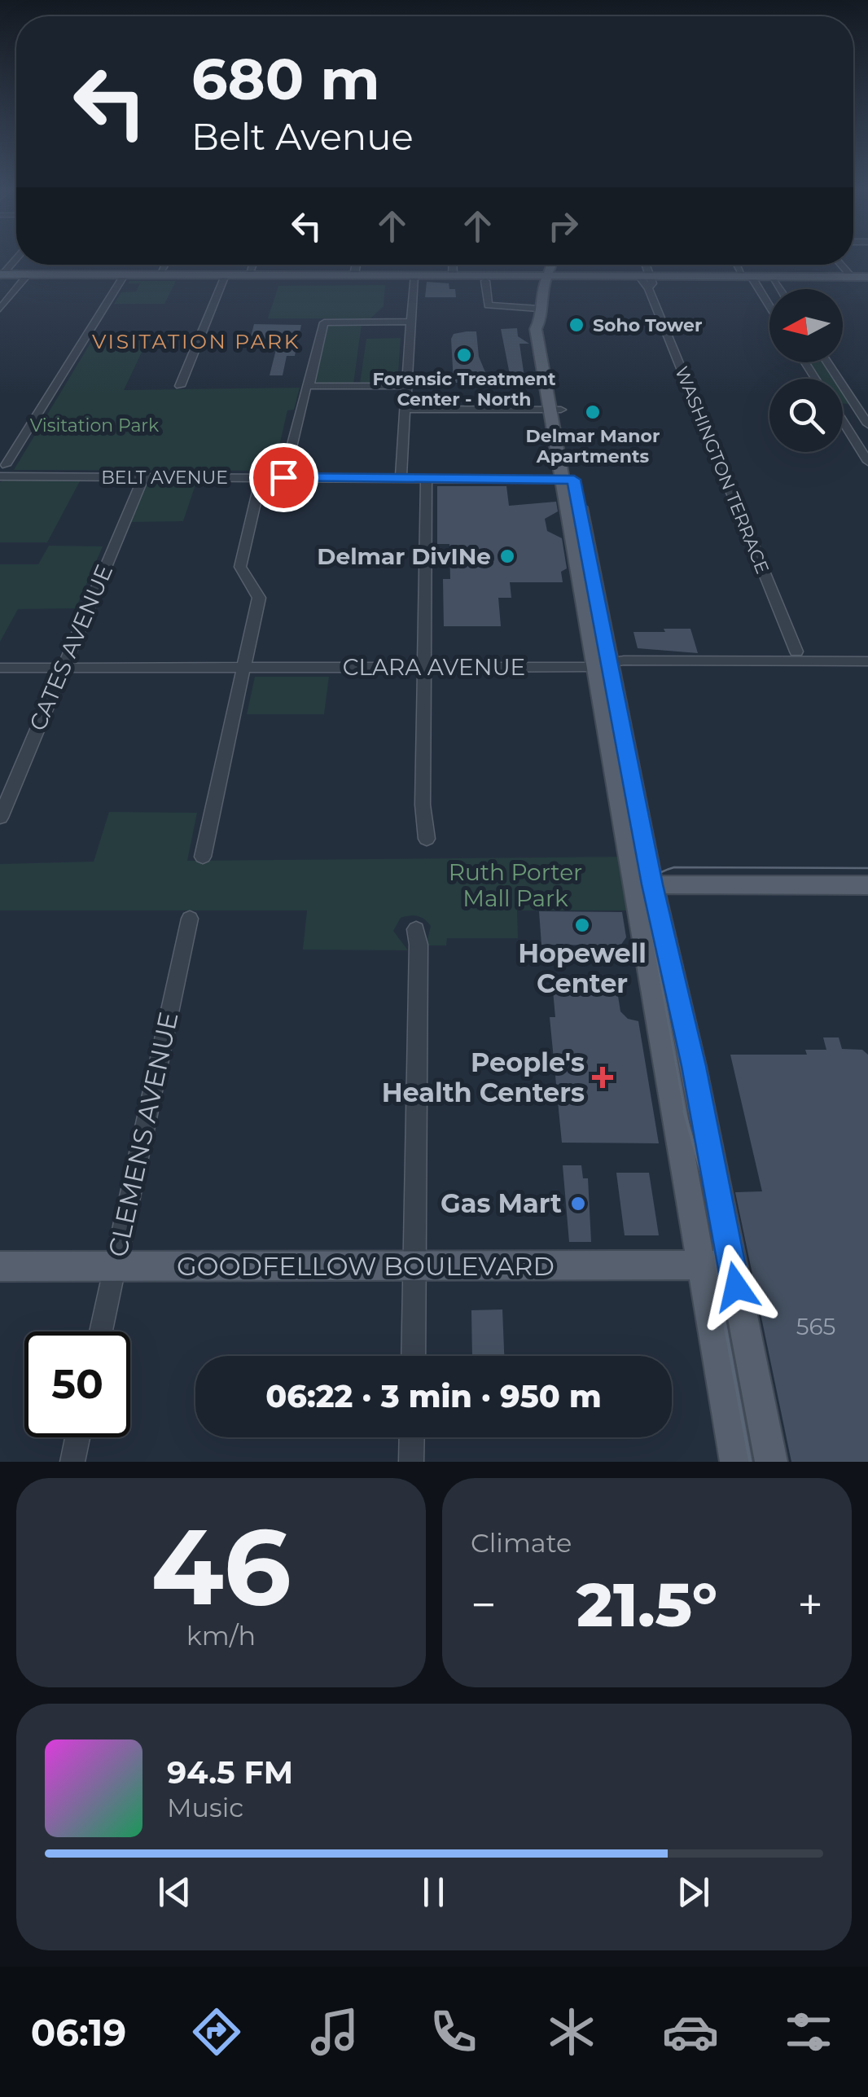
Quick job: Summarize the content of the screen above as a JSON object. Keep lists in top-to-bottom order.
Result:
{
  "streets": {
    "main road": ["GOODFELLOW BOULEVARD"],
    "street": [
      "WASHINGTON TERRACE",
      "BELT AVENUE",
      "CATES AVENUE",
      "CLARA AVENUE",
      "CLEMENS AVENUE"
    ]
  },
  "crossings": [
    ["BELT AVENUE", "CATES AVENUE"],
    ["CATES AVENUE", "CLARA AVENUE"],
    ["CLEMENS AVENUE", "GOODFELLOW BOULEVARD"]
  ],
  "districts": ["VISITATION PARK"],
  "parks": ["Visitation Park", "Ruth Porter Mall Park"],
  "places": {
    "other": [
      "Soho Tower",
      "Forensic Treatment Center - North",
      "Delmar Manor Apartments",
      "Delmar DivINe",
      "Hopewell Center",
      "Gas Mart"
    ],
    "health": ["People's Health Centers"]
  },
  "house_numbers": ["565"],
  "north": "left",
  "page": {
    "turn": ["680 m", "Belt Avenue"],
    "limit": "50",
    "trip": "06:22 · 3 min · 950 m",
    "tile": [
      ["46", "km/h"],
      "Climate"
    ],
    "heat": ["−", "21.5°", "+"],
    "song": ["94.5 FM", "Music"],
    "tabs": "06:19"
  }
}
